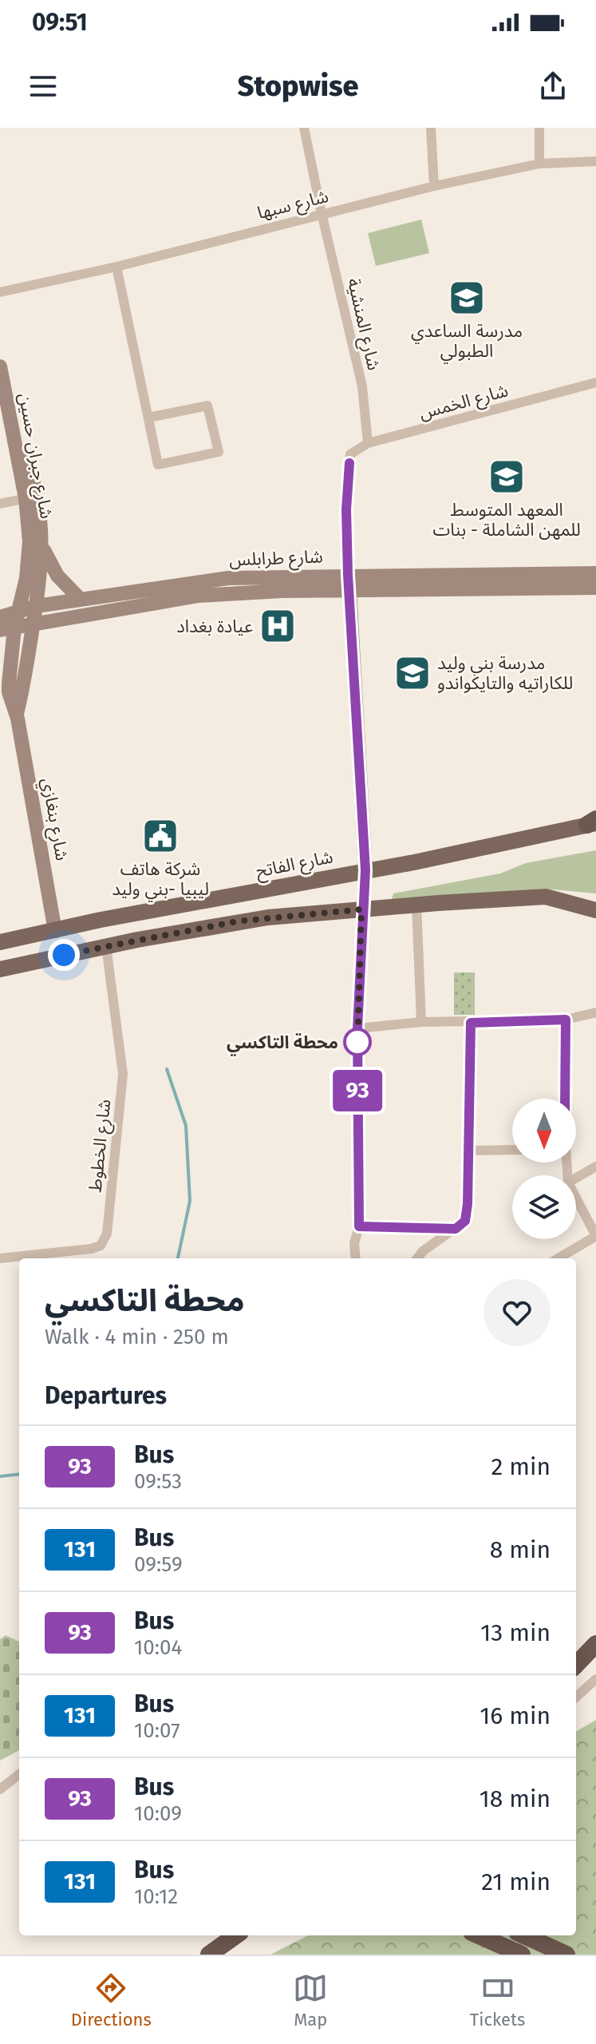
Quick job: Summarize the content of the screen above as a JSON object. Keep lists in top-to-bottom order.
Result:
{
  "streets": {
    "main road": [
      "شارع جبران حسين",
      "شارع طرابلس",
      "شارع بنغازي",
      "شارع الفاتح"
    ],
    "street": [
      "شارع سبها",
      "شارع المنشية",
      "شارع الخمس",
      "شارع الخطوط"
    ]
  },
  "crossings": [
    ["شارع سبها", "شارع المنشية"],
    ["شارع المنشية", "شارع الخمس"],
    ["شارع جبران حسين", "شارع طرابلس"],
    ["شارع جبران حسين", "شارع بنغازي"],
    ["شارع بنغازي", "شارع الفاتح"]
  ],
  "places": {
    "school or university": ["مدرسة الساعدي الطبولي", "المعهد المتوسط للمهن الشاملة - بنات", "مدرسة بني وليد للكاراتيه والتايكواندو"],
    "hospital": ["عيادة بغداد"],
    "public building": ["شركة هاتف ليبيا -بني وليد"],
    "other": ["محطة التاكسي"]
  },
  "lines": ["bus line 93"],
  "north": "bottom",
  "page": {
    "status": "09:51",
    "header": "Stopwise",
    "on_map": "93",
    "heading": [
      ["محطة التاكسي", "Walk · 4 min · 250 m"],
      "Departures"
    ],
    "list": [
      {
        "mark": "93",
        "name": "Bus",
        "note": "09:53",
        "value": "2 min"
      },
      {
        "mark": "131",
        "name": "Bus",
        "note": "09:59",
        "value": "8 min"
      },
      {
        "mark": "93",
        "name": "Bus",
        "note": "10:04",
        "value": "13 min"
      },
      {
        "mark": "131",
        "name": "Bus",
        "note": "10:07",
        "value": "16 min"
      },
      {
        "mark": "93",
        "name": "Bus",
        "note": "10:09",
        "value": "18 min"
      },
      {
        "mark": "131",
        "name": "Bus",
        "note": "10:12",
        "value": "21 min"
      }
    ],
    "tabs": ["Directions", "Map", "Tickets"]
  }
}
